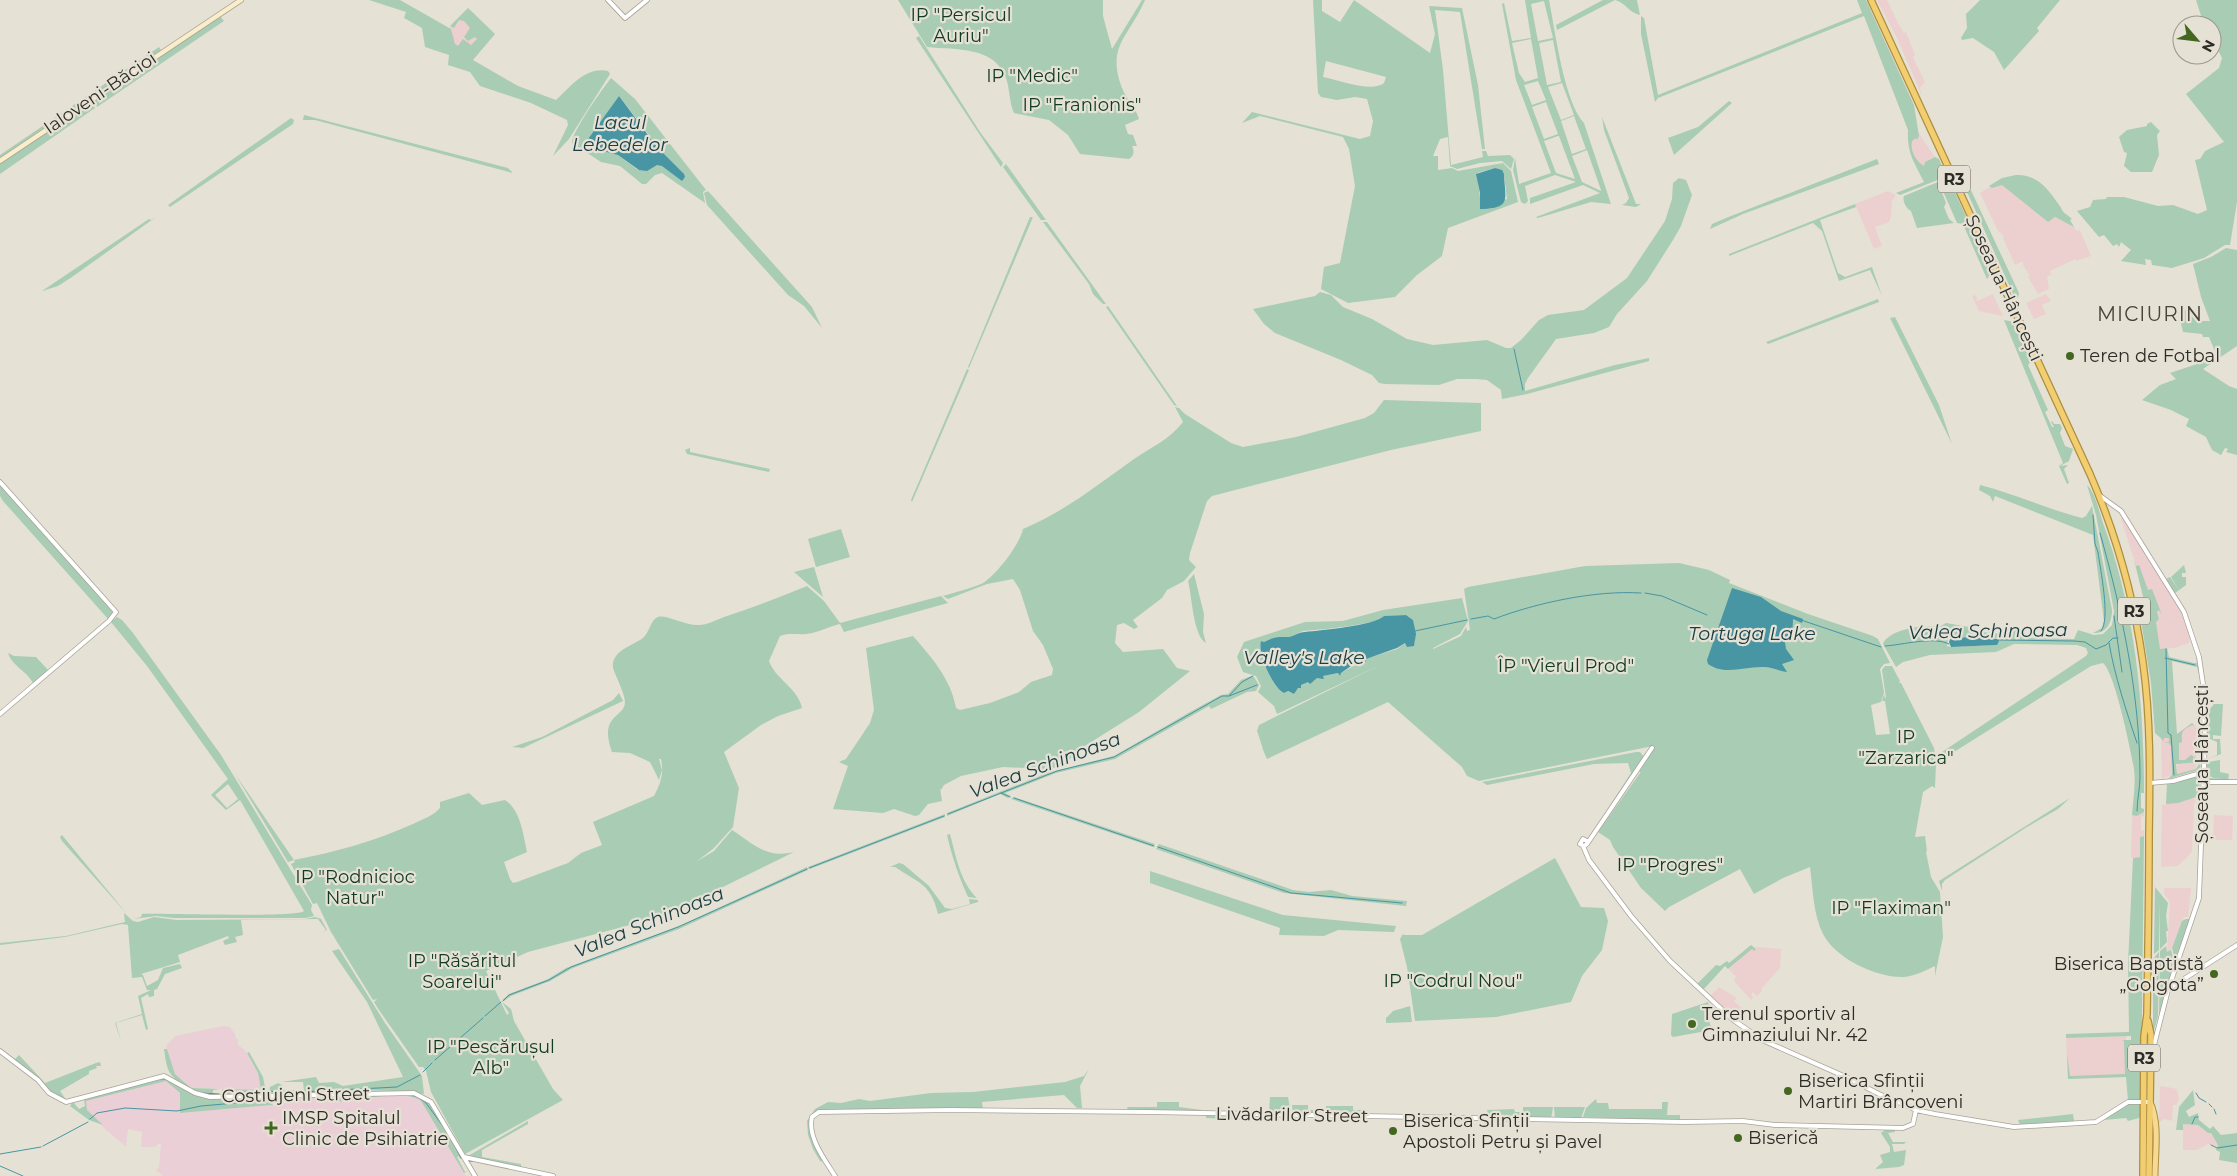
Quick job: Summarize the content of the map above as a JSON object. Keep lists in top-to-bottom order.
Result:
{
  "streets": {
    "highway": ["R3", "Șoseaua Hâncești"],
    "main road": ["Ialoveni-Băcioi"],
    "street": ["Costiujeni Street", "Livădarilor Street"]
  },
  "crossings": [
    ["R3", "Șoseaua Hâncești"]
  ],
  "districts": ["MICIURIN"],
  "water": [
    "Lacul Lebedelor",
    "Valea Schinoasa",
    "Tortuga Lake",
    "Valley's Lake"
  ],
  "parks": [
    "IP \"Persicul Auriu\"",
    "IP \"Medic\"",
    "IP \"Franionis\"",
    "ÎP \"Vierul Prod\"",
    "IP \"Zarzarica\"",
    "IP \"Progres\"",
    "IP \"Rodnicioc Natur\"",
    "IP \"Flaximan\"",
    "IP \"Răsăritul Soarelui\"",
    "IP \"Codrul Nou\"",
    "IP \"Pescărușul Alb\""
  ],
  "places": {
    "other": [
      "Teren de Fotbal",
      "Biserica Baptistă „Golgota”",
      "Terenul sportiv al Gimnaziului Nr. 42",
      "Biserica Sfinții Martiri Brâncoveni",
      "Biserica Sfinții Apostoli Petru și Pavel",
      "Biserică"
    ],
    "health": ["IMSP Spitalul Clinic de Psihiatrie"]
  },
  "north": "bottom right"
}
